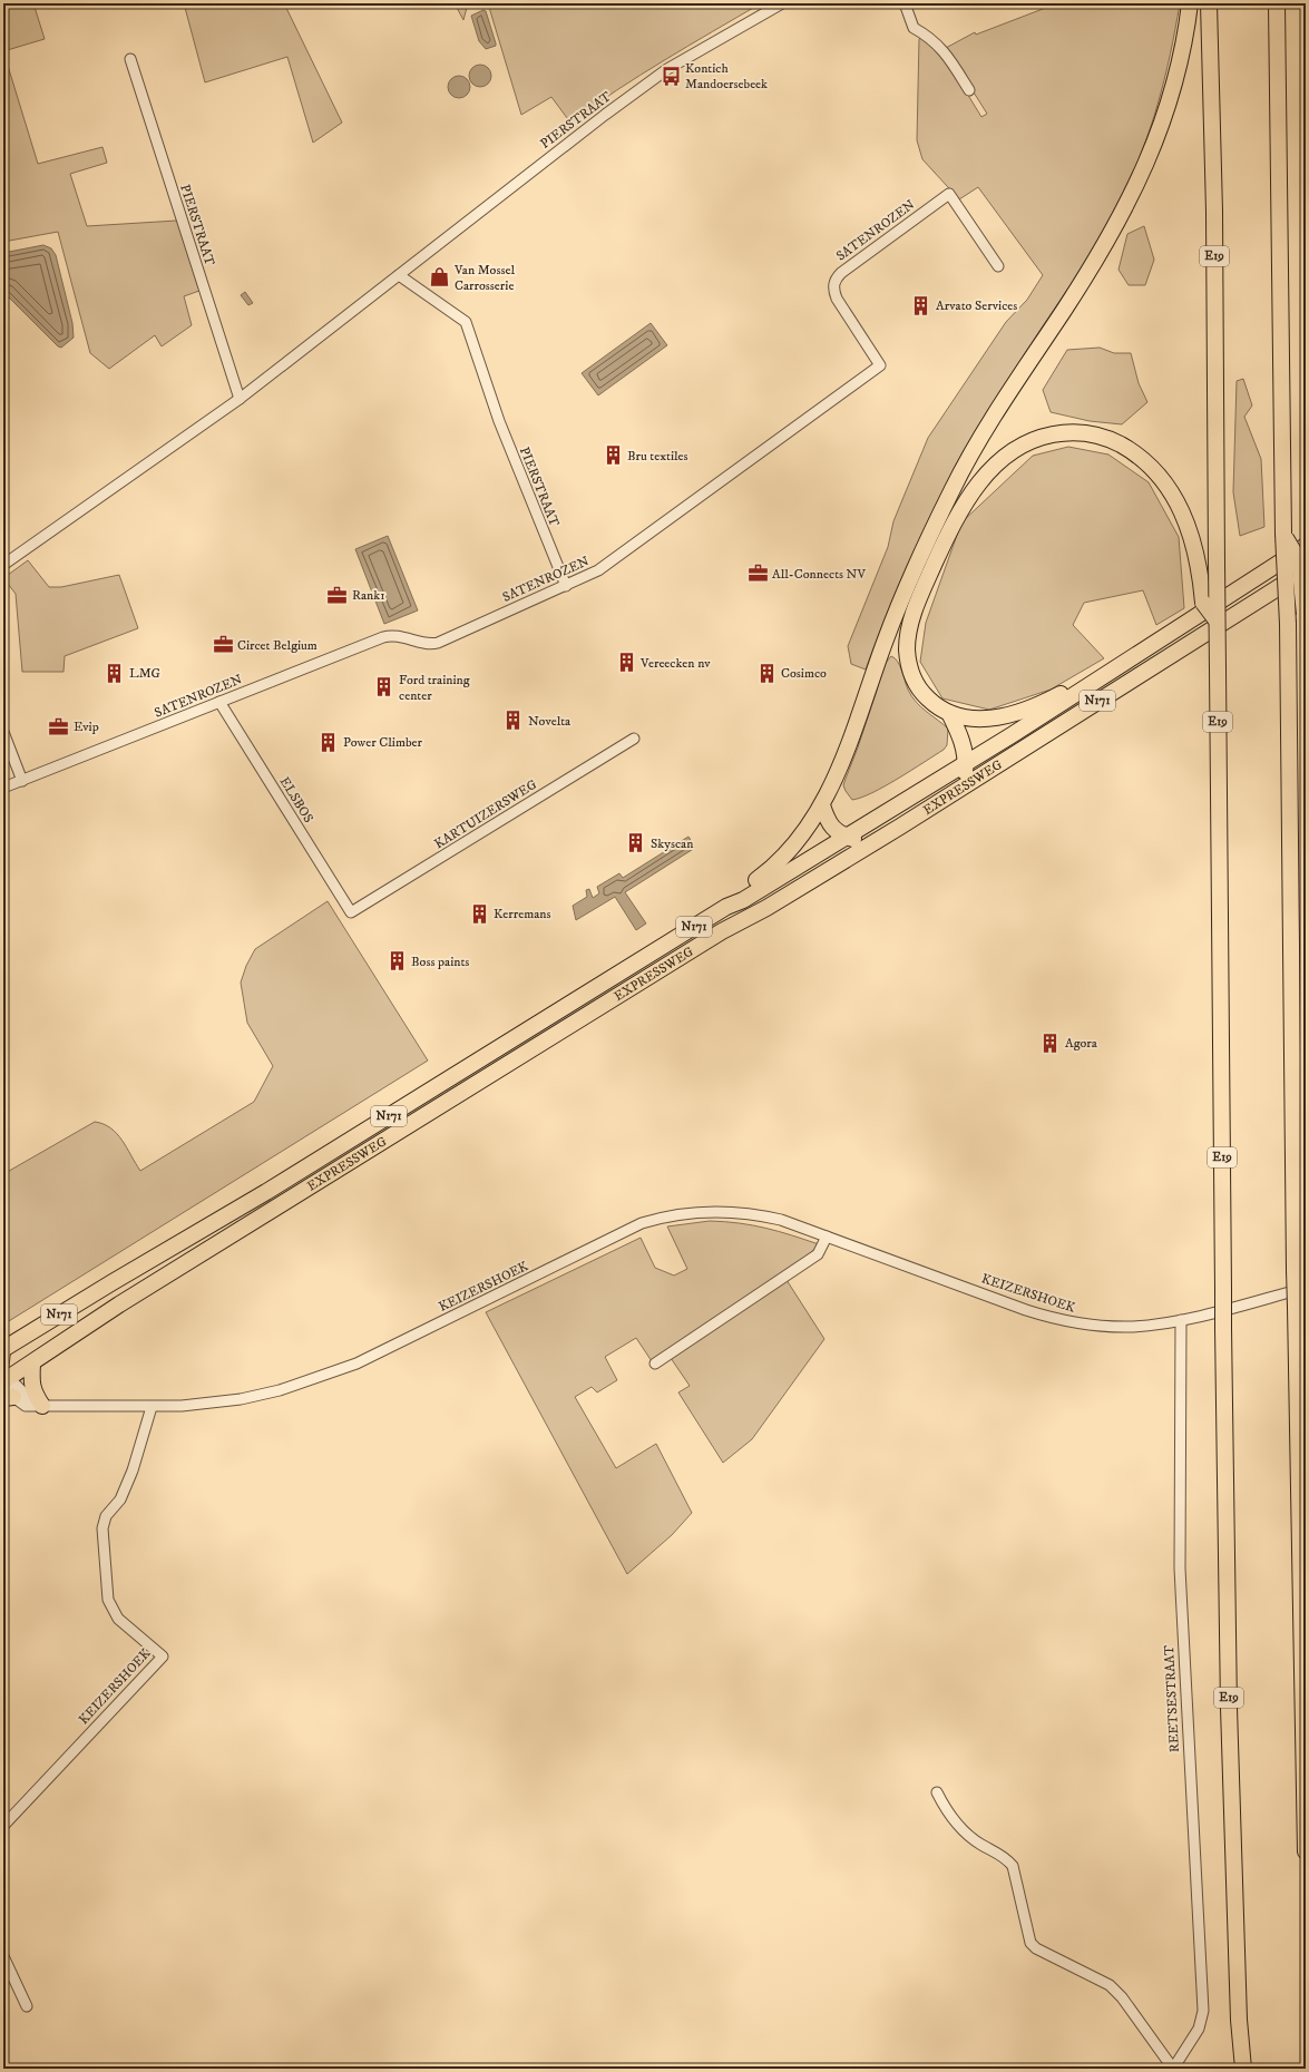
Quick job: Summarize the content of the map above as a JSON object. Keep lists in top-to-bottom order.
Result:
{
  "streets": {
    "highway": ["E19", "N171", "EXPRESSWEG"],
    "street": [
      "PIERSTRAAT",
      "SATENROZEN",
      "ELSBOS",
      "KARTUIZERSWEG",
      "KEIZERSHOEK",
      "REETSESTRAAT"
    ]
  },
  "crossings": [
    ["PIERSTRAAT", "SATENROZEN"],
    ["SATENROZEN", "ELSBOS"],
    ["EXPRESSWEG", "KEIZERSHOEK"],
    ["ELSBOS", "KARTUIZERSWEG"],
    ["KEIZERSHOEK", "REETSESTRAAT"]
  ],
  "places": {
    "bus stop": ["Kontich Mandoersebeek"],
    "shop": ["Van Mossel Carrosserie"],
    "building": [
      "Arvato Services",
      "Bru textiles",
      "Vereecken nv",
      "LMG",
      "Cosimco",
      "Ford training center",
      "Novelta",
      "Power Climber",
      "Skyscan",
      "Kerremans",
      "Boss paints",
      "Agora"
    ],
    "office": [
      "All-Connects NV",
      "Rank1",
      "Circet Belgium",
      "Evip"
    ]
  }
}
